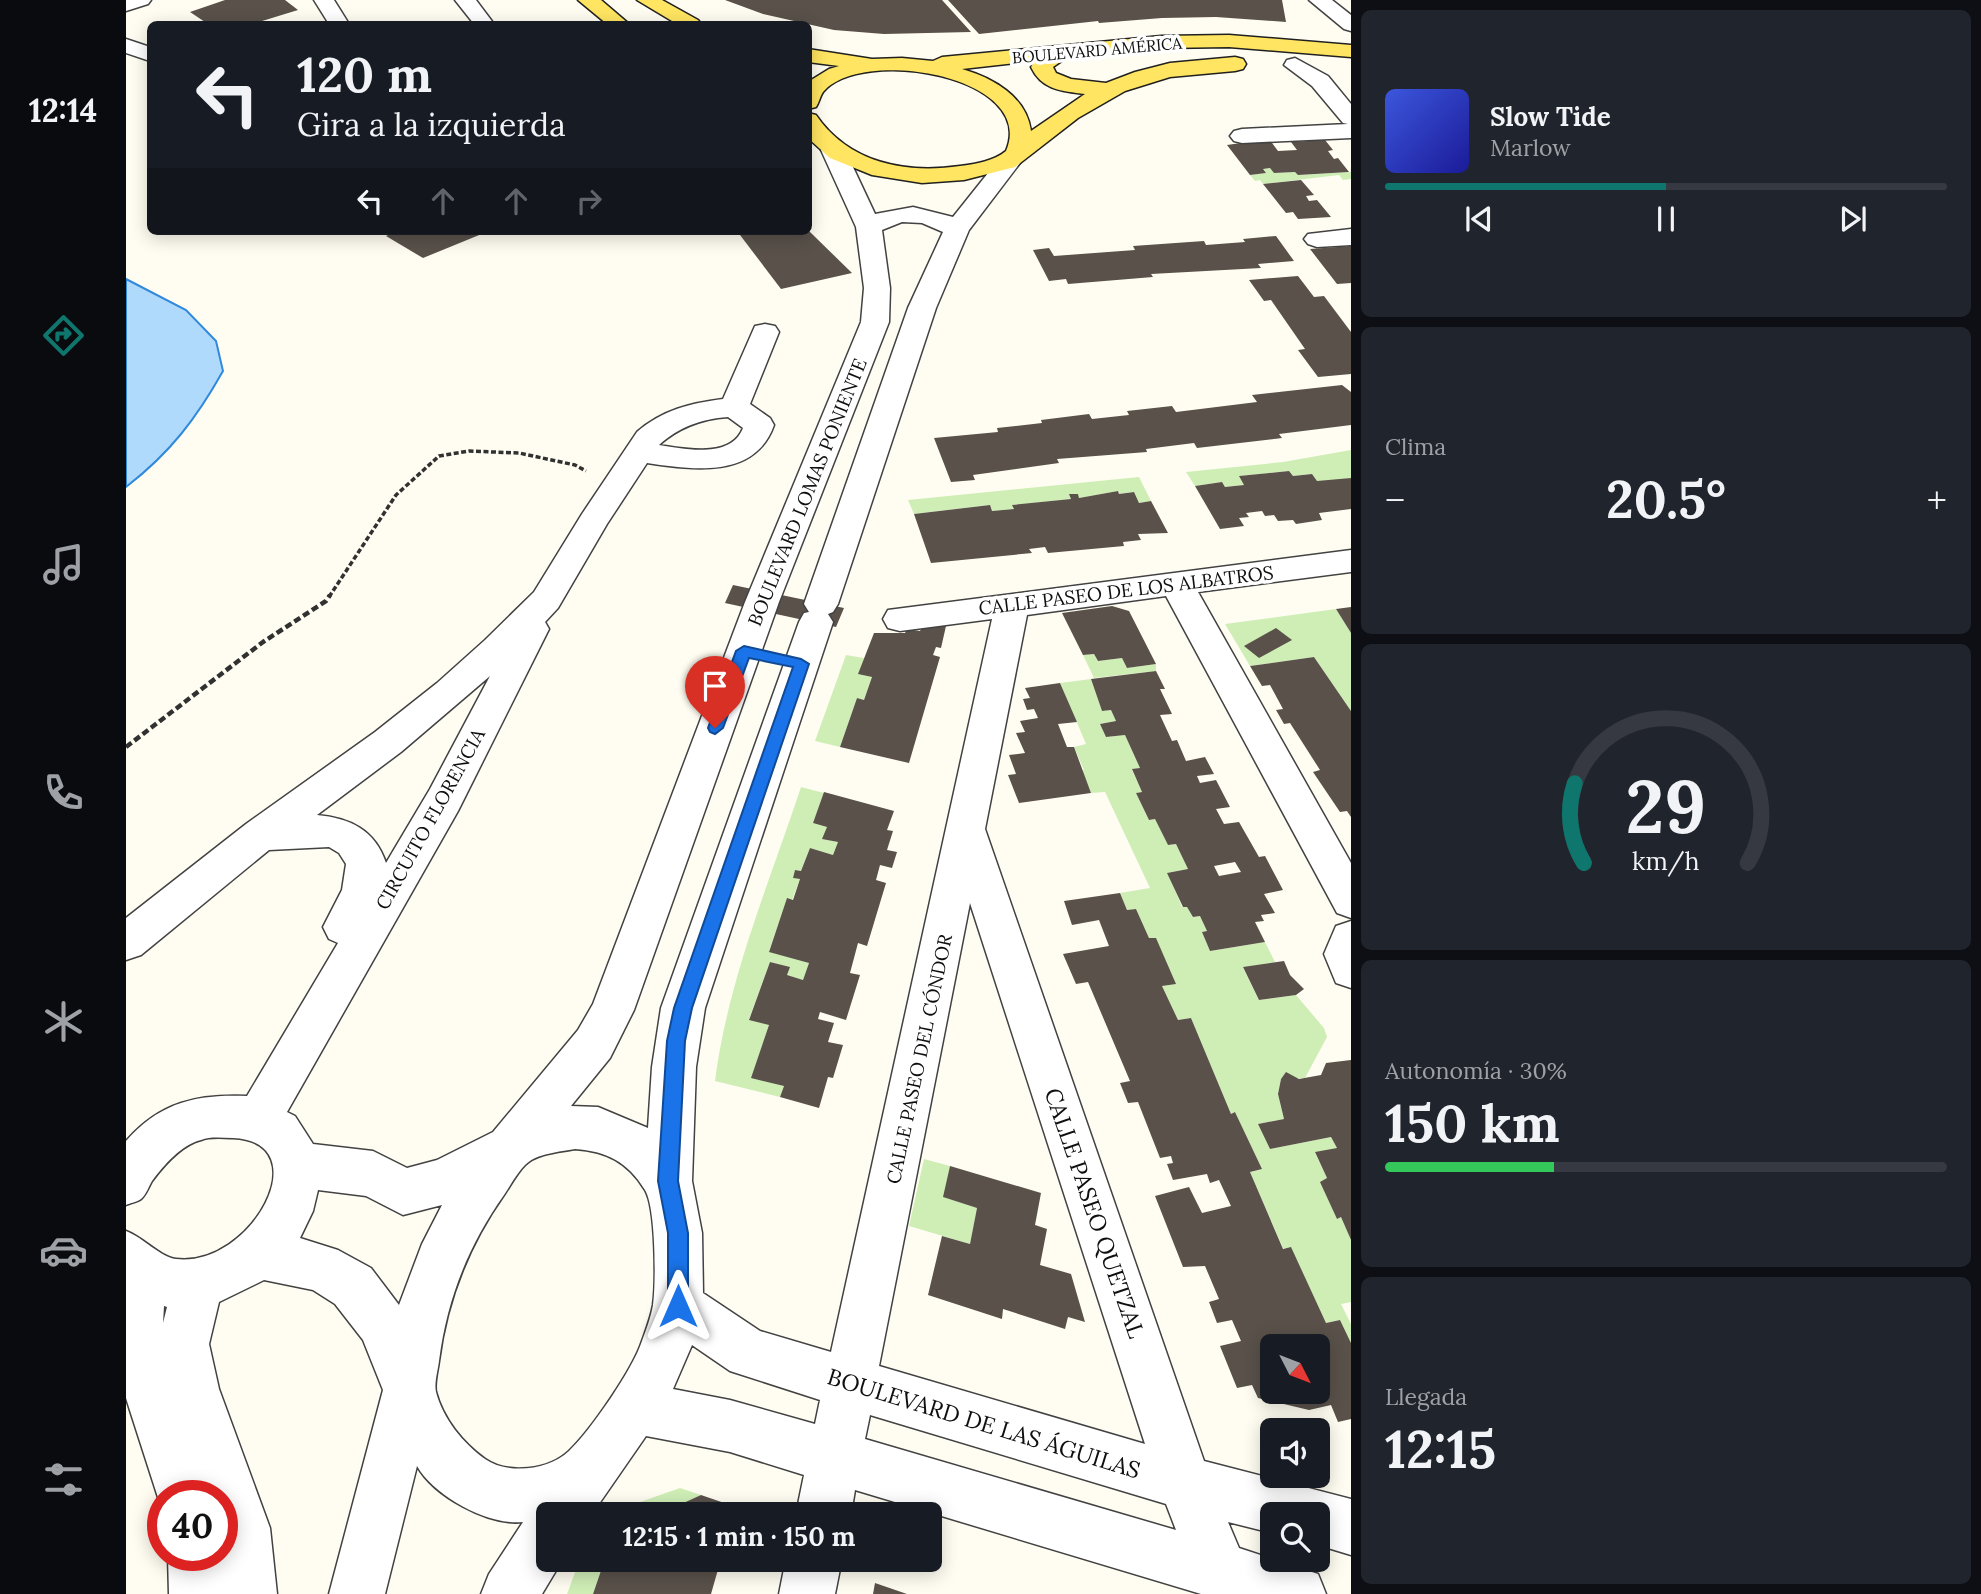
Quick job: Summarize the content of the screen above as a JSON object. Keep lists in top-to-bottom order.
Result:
{
  "streets": {
    "main road": ["BOULEVARD AMÉRICA"],
    "street": [
      "BOULEVARD LOMAS PONIENTE",
      "CALLE PASEO DE LOS ALBATROS",
      "CIRCUITO FLORENCIA",
      "CALLE PASEO DEL CÓNDOR",
      "CALLE PASEO QUETZAL",
      "BOULEVARD DE LAS ÁGUILAS"
    ]
  },
  "crossings": [
    ["CALLE PASEO DE LOS ALBATROS", "CALLE PASEO DEL CÓNDOR"],
    ["CALLE PASEO DEL CÓNDOR", "CALLE PASEO QUETZAL"],
    ["CALLE PASEO DEL CÓNDOR", "BOULEVARD DE LAS ÁGUILAS"],
    ["CALLE PASEO QUETZAL", "BOULEVARD DE LAS ÁGUILAS"]
  ],
  "north": "bottom right",
  "page": {
    "tabs": "12:14",
    "turn": ["120 m", "Gira a la izquierda"],
    "song": ["Slow Tide", "Marlow"],
    "tile": [
      "Clima",
      ["Autonomía · 30%", "150 km"],
      ["Llegada", "12:15"]
    ],
    "heat": ["−", "20.5°", "+"],
    "limit": "40",
    "trip": "12:15 · 1 min · 150 m",
    "gauge": ["29", "km/h"]
  }
}
